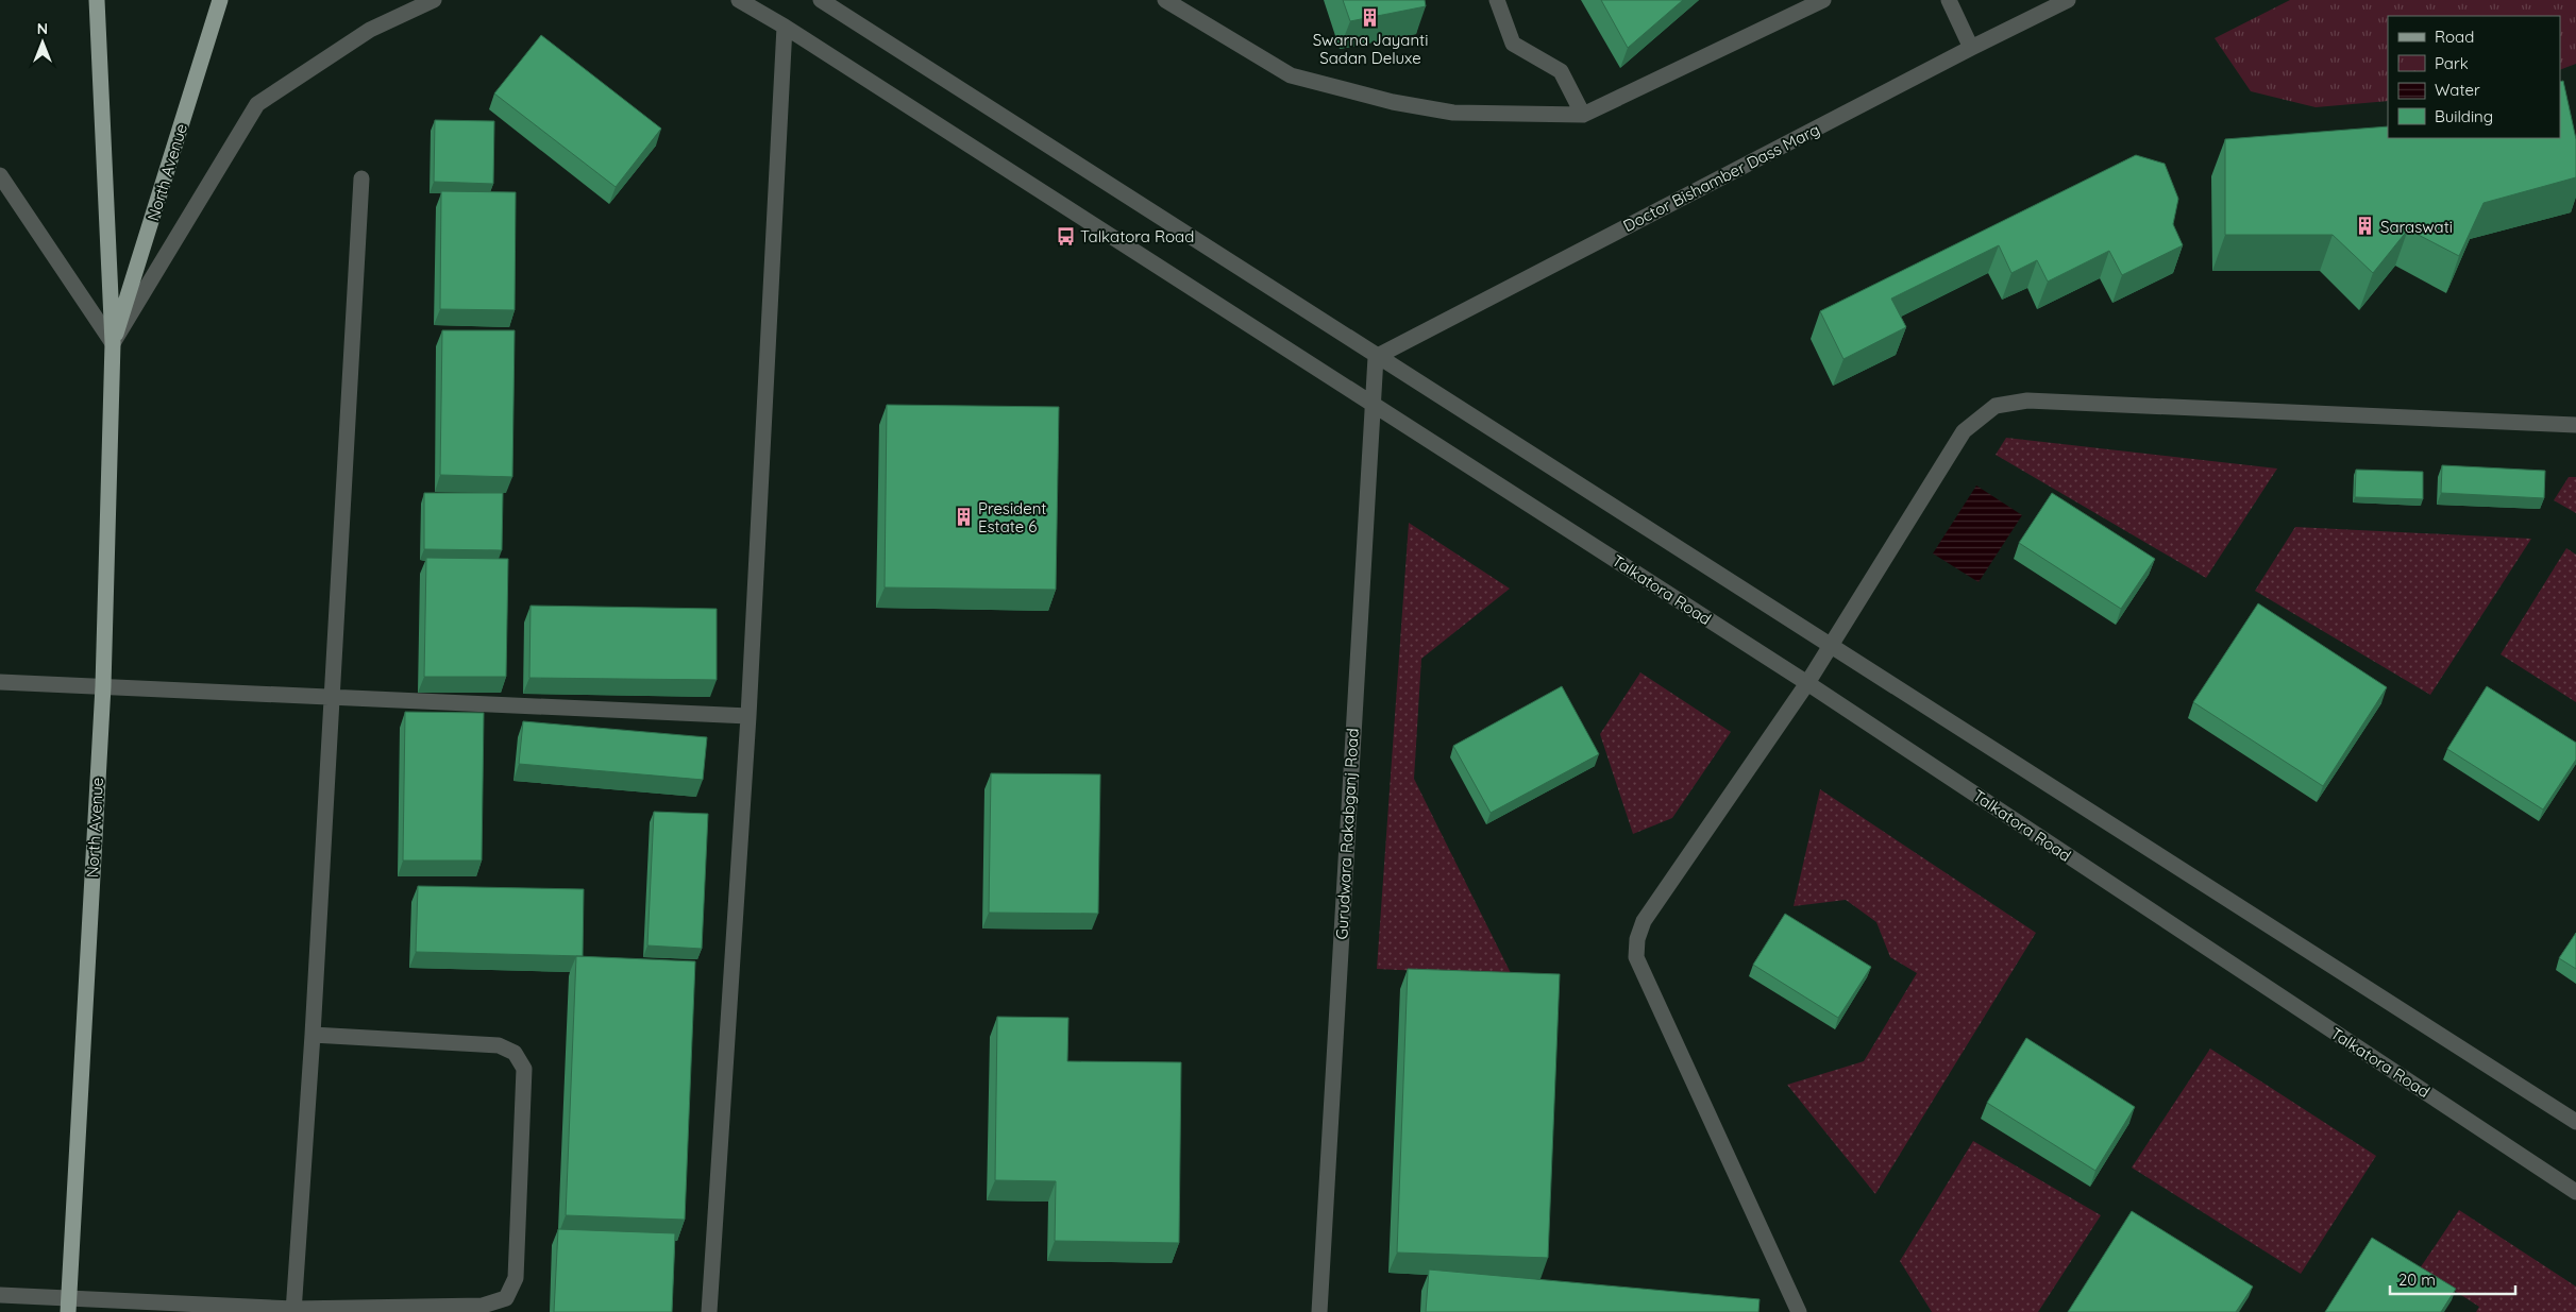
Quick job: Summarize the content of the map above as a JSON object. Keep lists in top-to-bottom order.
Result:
{
  "streets": {
    "main road": ["North Avenue"],
    "street": ["Doctor Bishamber Dass Marg", "Talkatora Road", "Gurudwara Rakabganj Road"]
  },
  "crossings": [
    ["Doctor Bishamber Dass Marg", "Gurudwara Rakabganj Road"],
    ["Talkatora Road", "Gurudwara Rakabganj Road"]
  ],
  "places": {
    "building": ["Swarna Jayanti Sadan Deluxe", "Saraswati", "President Estate 6"],
    "bus stop": ["Talkatora Road"]
  },
  "legend": [
    "Road",
    "Park",
    "Water",
    "Building"
  ],
  "scale_bar": "20 m",
  "north": "top"
}
